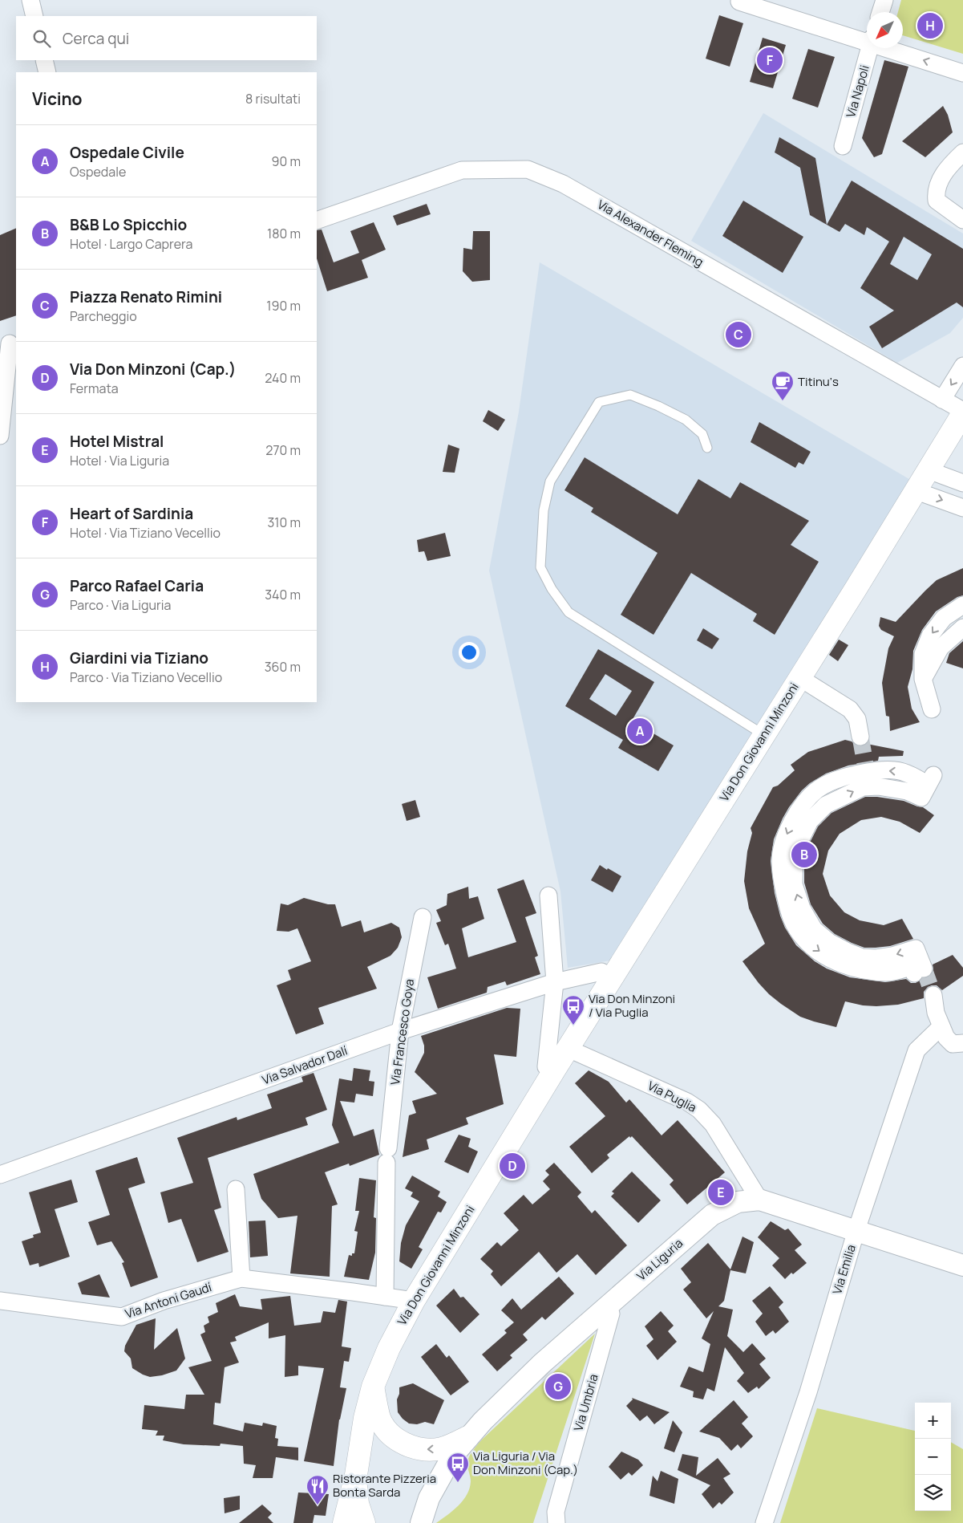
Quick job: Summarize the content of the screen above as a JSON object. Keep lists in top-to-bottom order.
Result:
{
  "streets": {
    "main road": ["Via Don Giovanni Minzoni"],
    "street": [
      "Via Napoli",
      "Via Alexander Fleming",
      "Via Francesco Goya",
      "Via Salvador Dalí",
      "Via Puglia",
      "Via Liguria",
      "Via Emilia",
      "Via Antoni Gaudí",
      "Via Umbria"
    ]
  },
  "crossings": [
    ["Via Alexander Fleming", "Via Don Giovanni Minzoni"],
    ["Via Don Giovanni Minzoni", "Via Salvador Dalí"],
    ["Via Don Giovanni Minzoni", "Via Puglia"],
    ["Via Don Giovanni Minzoni", "Via Antoni Gaudí"],
    ["Via Francesco Goya", "Via Salvador Dalí"],
    ["Via Francesco Goya", "Via Antoni Gaudí"],
    ["Via Puglia", "Via Liguria"],
    ["Via Liguria", "Via Emilia"],
    ["Via Liguria", "Via Umbria"]
  ],
  "places": {
    "cafe": ["Titinu‘s"],
    "bus stop": ["Via Don Minzoni / Via Puglia", "Via Liguria / Via Don Minzoni (Cap.)"],
    "restaurant": ["Ristorante Pizzeria Bonta Sarda"]
  },
  "north": "bottom left",
  "page": {
    "pins": [
      "H",
      "F",
      "C",
      "A",
      "B",
      "D",
      "E",
      "G"
    ],
    "search": "Cerca qui",
    "heading": ["Vicino", "8 risultati"],
    "list": [
      {
        "mark": "A",
        "name": "Ospedale Civile",
        "note": "Ospedale",
        "value": "90 m"
      },
      {
        "mark": "B",
        "name": "B&B Lo Spicchio",
        "note": "Hotel · Largo Caprera",
        "value": "180 m"
      },
      {
        "mark": "C",
        "name": "Piazza Renato Rimini",
        "note": "Parcheggio",
        "value": "190 m"
      },
      {
        "mark": "D",
        "name": "Via Don Minzoni (Cap.)",
        "note": "Fermata",
        "value": "240 m"
      },
      {
        "mark": "E",
        "name": "Hotel Mistral",
        "note": "Hotel · Via Liguria",
        "value": "270 m"
      },
      {
        "mark": "F",
        "name": "Heart of Sardinia",
        "note": "Hotel · Via Tiziano Vecellio",
        "value": "310 m"
      },
      {
        "mark": "G",
        "name": "Parco Rafael Caria",
        "note": "Parco · Via Liguria",
        "value": "340 m"
      },
      {
        "mark": "H",
        "name": "Giardini via Tiziano",
        "note": "Parco · Via Tiziano Vecellio",
        "value": "360 m"
      }
    ],
    "map_buttons": ["+", "−"]
  }
}
